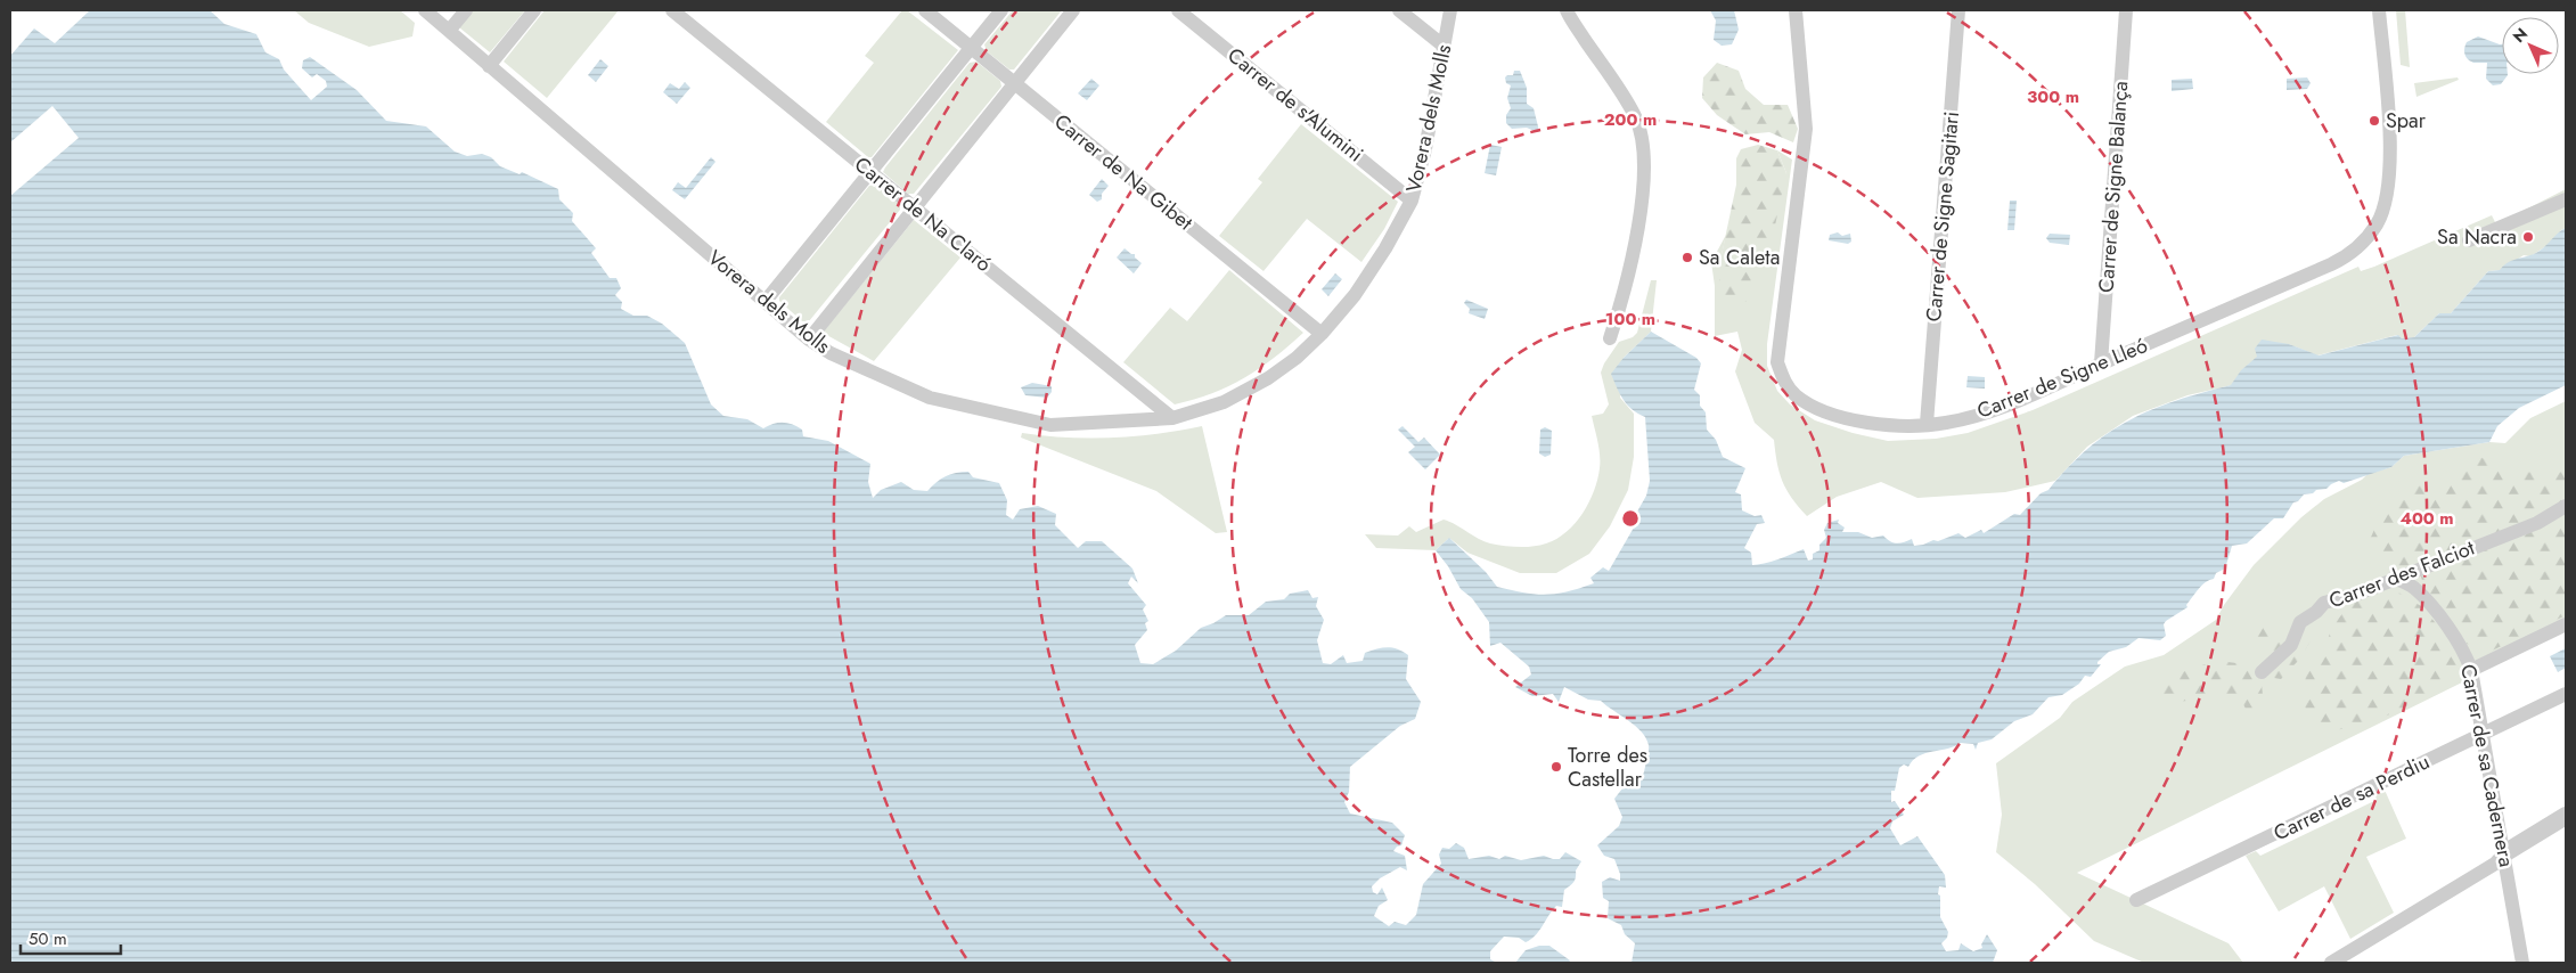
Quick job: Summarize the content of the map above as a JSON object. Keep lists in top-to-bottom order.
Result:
{
  "streets": {
    "street": [
      "Carrer de s'Alumini",
      "Vorera dels Molls",
      "Carrer de Na Gibet",
      "Carrer de Signe Balança",
      "Carrer de Na Claró",
      "Carrer de Signe Sagitari",
      "Carrer de Signe Lleó",
      "Carrer des Falciot",
      "Carrer de sa Cadernera",
      "Carrer de sa Perdiu"
    ]
  },
  "crossings": [
    ["Carrer de s'Alumini", "Vorera dels Molls"],
    ["Vorera dels Molls", "Carrer de Na Gibet"],
    ["Vorera dels Molls", "Carrer de Na Claró"],
    ["Carrer de Signe Balança", "Carrer de Signe Lleó"],
    ["Carrer de Signe Sagitari", "Carrer de Signe Lleó"],
    ["Carrer des Falciot", "Carrer de sa Cadernera"],
    ["Carrer de sa Cadernera", "Carrer de sa Perdiu"]
  ],
  "places": [
    "Spar",
    "Sa Nacra",
    "Sa Caleta",
    "Torre des Castellar"
  ],
  "scale_bar": "50 m",
  "north": "top left",
  "rings": [
    "300 m",
    "200 m",
    "100 m",
    "400 m"
  ]
}
